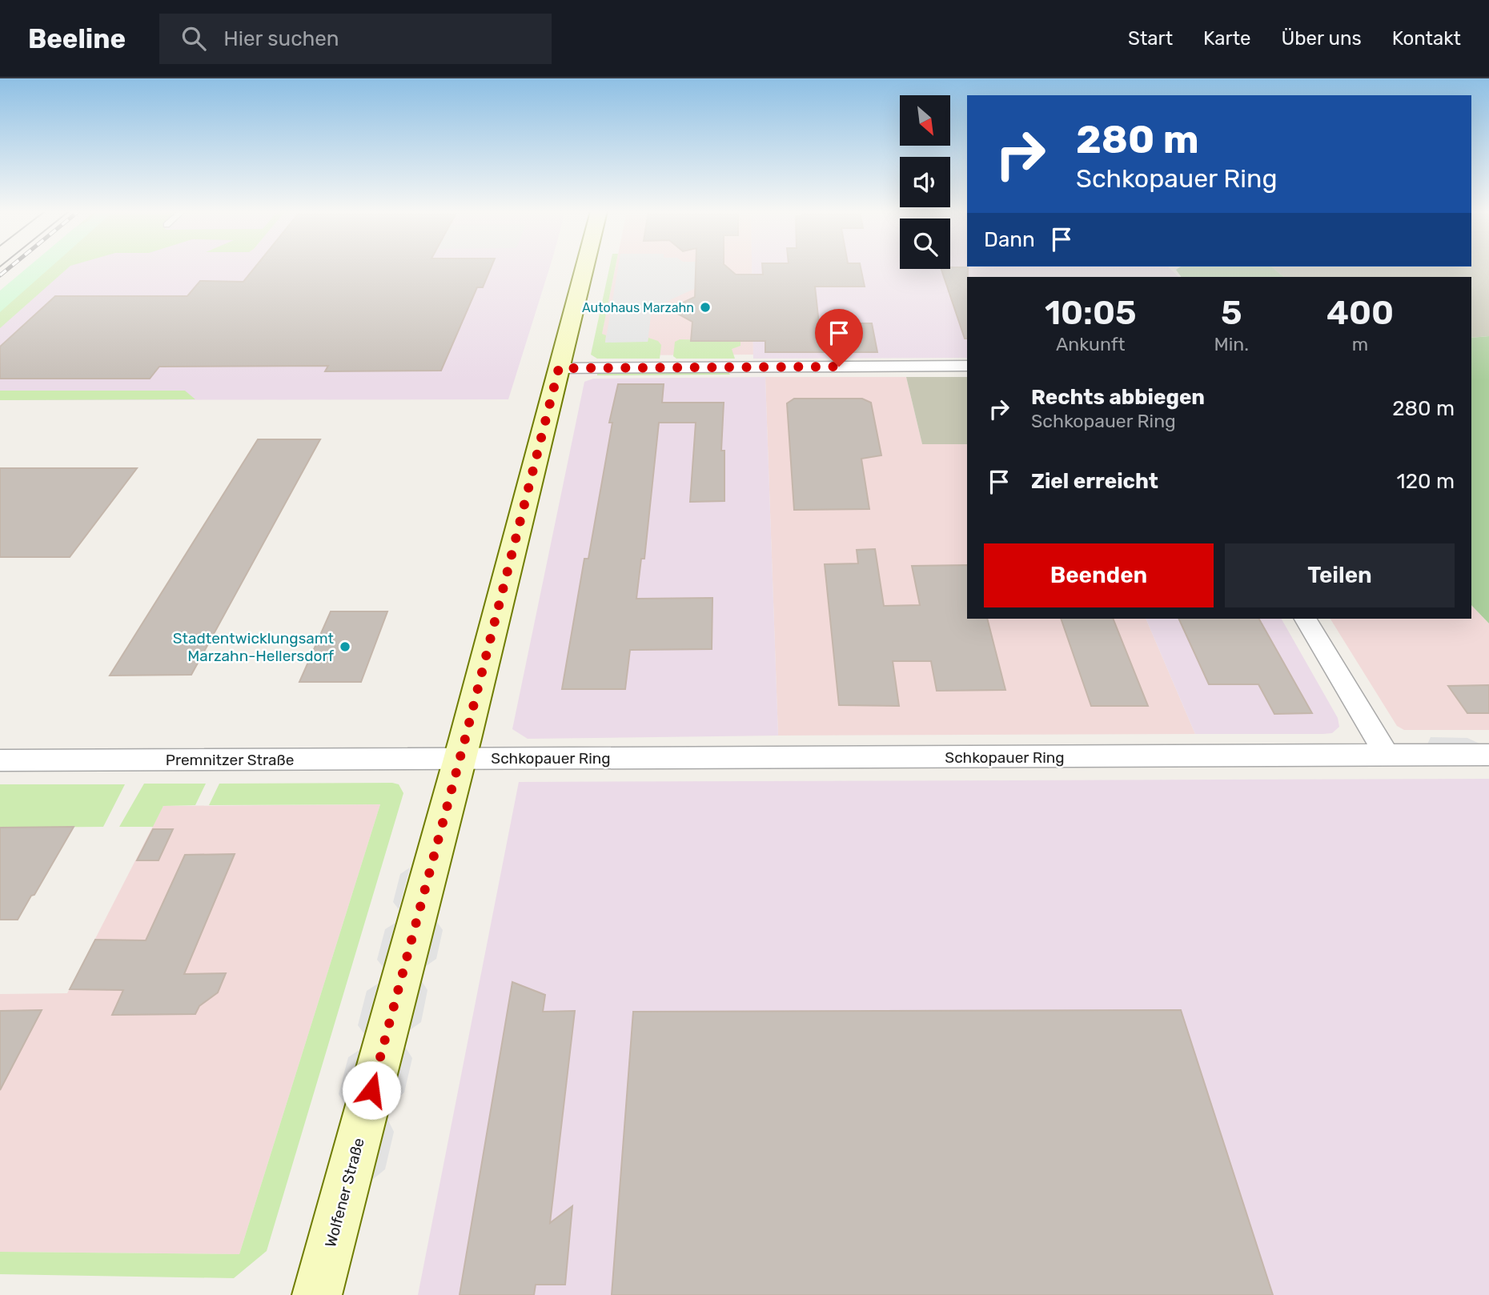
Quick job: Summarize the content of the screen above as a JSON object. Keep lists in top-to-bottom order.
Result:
{
  "streets": {
    "street": ["Schkopauer Ring", "Premnitzer Straße", "Wolfener Straße"]
  },
  "crossings": [
    ["Schkopauer Ring", "Premnitzer Straße"],
    ["Schkopauer Ring", "Wolfener Straße"],
    ["Premnitzer Straße", "Wolfener Straße"]
  ],
  "places": ["Autohaus Marzahn", "Stadtentwicklungsamt Marzahn-Hellersdorf"],
  "north": "bottom right",
  "page": {
    "header": "Beeline",
    "search": "Hier suchen",
    "nav": [
      "Start",
      "Karte",
      "Über uns",
      "Kontakt"
    ],
    "turn": ["280 m", "Schkopauer Ring"],
    "then": "Dann",
    "eta": [
      "10:05",
      "Ankunft",
      "5",
      "Min.",
      "400",
      "m"
    ],
    "list": [
      {
        "name": "Rechts abbiegen",
        "note": "Schkopauer Ring",
        "value": "280 m"
      },
      {
        "name": "Ziel erreicht",
        "value": "120 m"
      }
    ],
    "buttons": ["Beenden", "Teilen"]
  }
}
